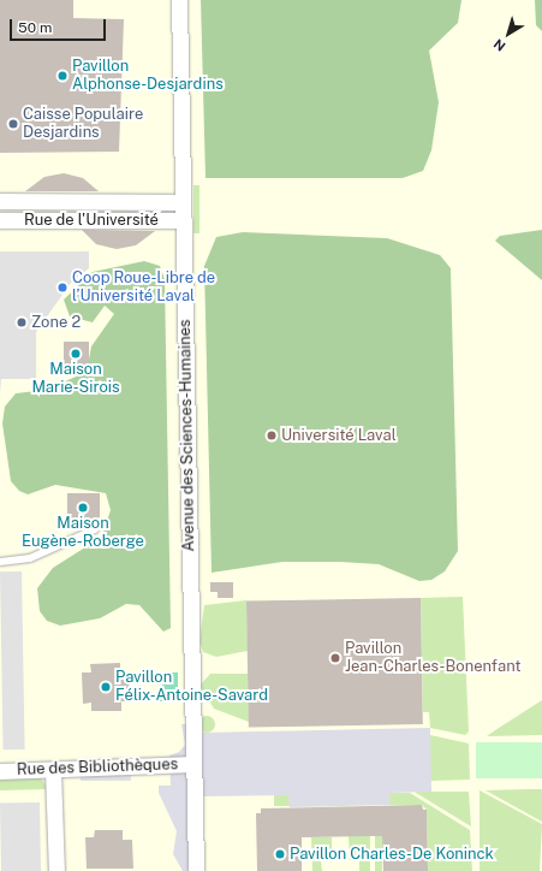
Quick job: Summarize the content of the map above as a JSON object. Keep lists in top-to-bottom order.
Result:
{
  "streets": {
    "street": ["Rue de l'Université", "Avenue des Sciences-Humaines", "Rue des Bibliothèques"]
  },
  "crossings": [
    ["Rue de l'Université", "Avenue des Sciences-Humaines"],
    ["Avenue des Sciences-Humaines", "Rue des Bibliothèques"]
  ],
  "places": [
    "Pavillon Alphonse-Desjardins",
    "Caisse Populaire Desjardins",
    "Coop Roue-Libre de l’Université Laval",
    "Zone 2",
    "Maison Marie-Sirois",
    "Université Laval",
    "Maison Eugène-Roberge",
    "Pavillon Jean-Charles-Bonenfant",
    "Pavillon Félix-Antoine-Savard",
    "Pavillon Charles-De Koninck"
  ],
  "scale_bar": "50 m",
  "north": "bottom left"
}
